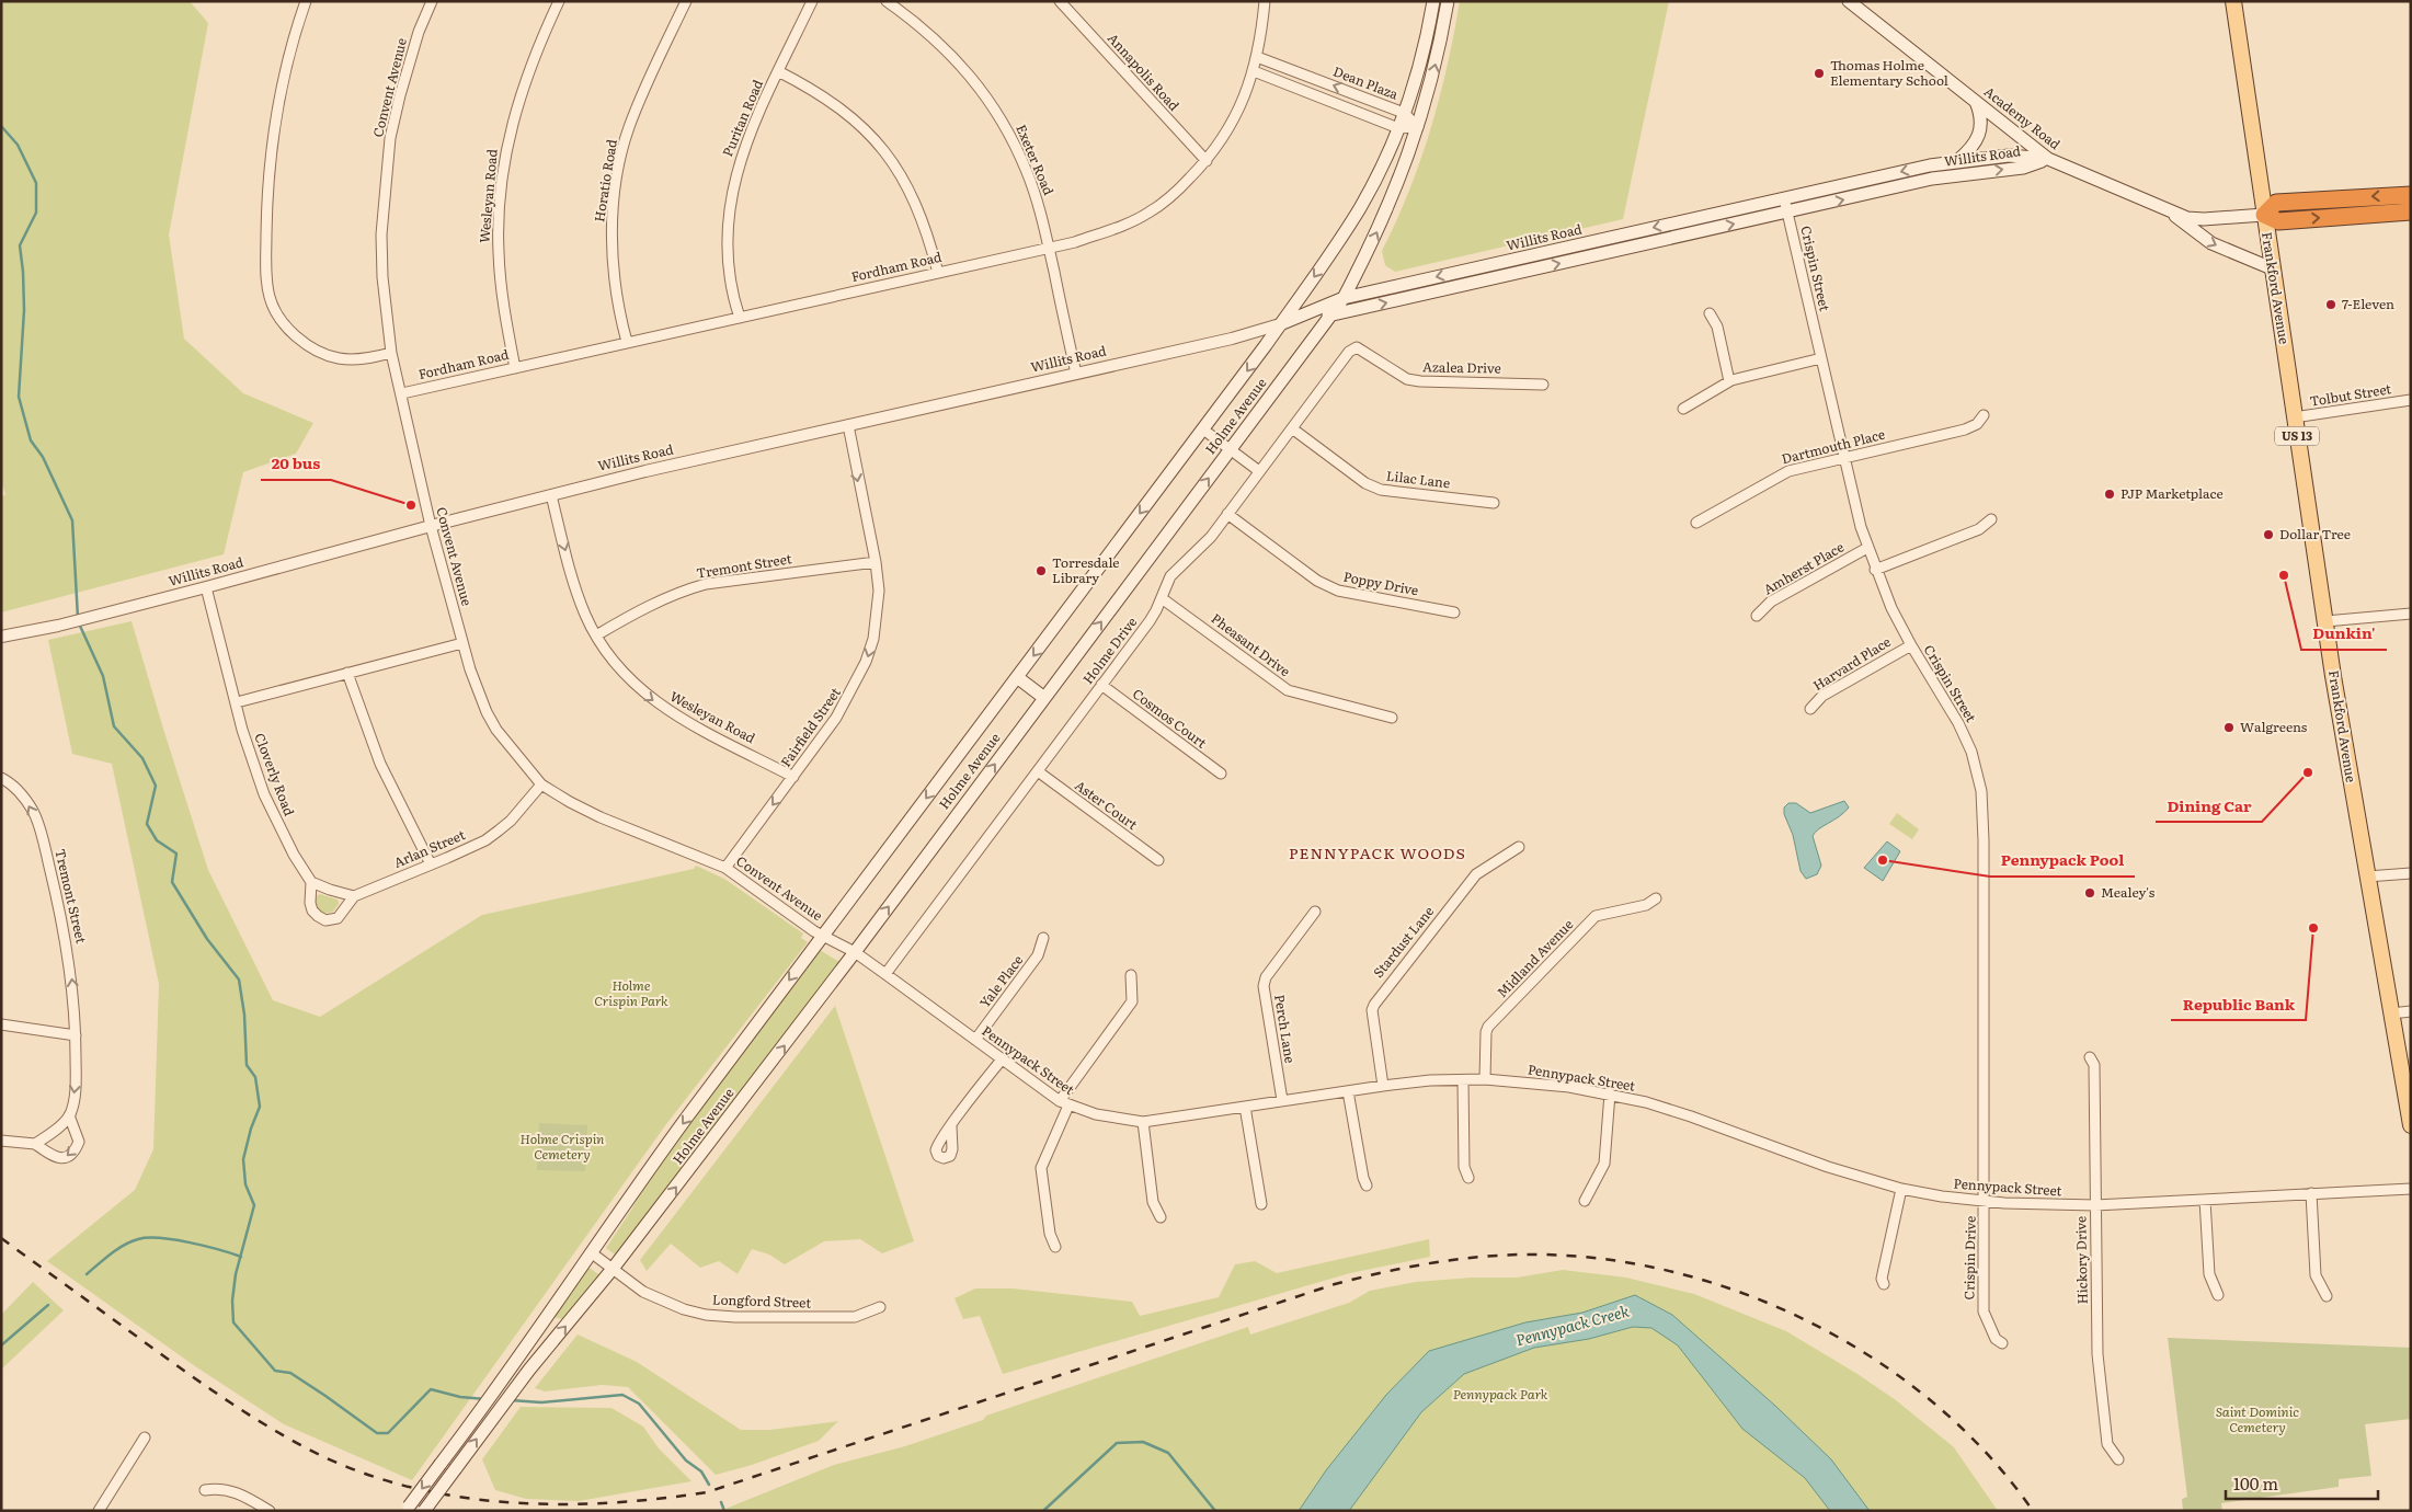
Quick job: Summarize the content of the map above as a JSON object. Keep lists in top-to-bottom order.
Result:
{
  "streets": {
    "main road": [
      "Academy Road",
      "Willits Road",
      "Frankford Avenue",
      "Holme Avenue",
      "US 13"
    ],
    "street": [
      "Annapolis Road",
      "Dean Plaza",
      "Convent Avenue",
      "Puritan Road",
      "Exeter Road",
      "Horatio Road",
      "Wesleyan Road",
      "Fordham Road",
      "Crispin Street",
      "Azalea Drive",
      "Tolbut Street",
      "Dartmouth Place",
      "Lilac Lane",
      "Tremont Street",
      "Amherst Place",
      "Poppy Drive",
      "Pheasant Drive",
      "Holme Drive",
      "Harvard Place",
      "Cosmos Court",
      "Fairfield Street",
      "Cloverly Road",
      "Aster Court",
      "Arlan Street",
      "Stardust Lane",
      "Midland Avenue",
      "Yale Place",
      "Perch Lane",
      "Pennypack Street",
      "Crispin Drive",
      "Hickory Drive",
      "Longford Street"
    ]
  },
  "crossings": [
    ["Annapolis Road", "Fordham Road"],
    ["Dean Plaza", "Fordham Road"],
    ["Dean Plaza", "Holme Avenue"],
    ["Convent Avenue", "Willits Road"],
    ["Convent Avenue", "Fordham Road"],
    ["Convent Avenue", "Holme Avenue"],
    ["Convent Avenue", "Fairfield Street"],
    ["Convent Avenue", "Arlan Street"],
    ["Convent Avenue", "Pennypack Street"],
    ["Puritan Road", "Fordham Road"],
    ["Academy Road", "Willits Road"],
    ["Academy Road", "Frankford Avenue"],
    ["Willits Road", "Exeter Road"],
    ["Willits Road", "Wesleyan Road"],
    ["Willits Road", "Crispin Street"],
    ["Willits Road", "Holme Avenue"],
    ["Willits Road", "Fairfield Street"],
    ["Willits Road", "Cloverly Road"],
    ["Exeter Road", "Fordham Road"],
    ["Horatio Road", "Fordham Road"],
    ["Wesleyan Road", "Fordham Road"],
    ["Wesleyan Road", "Tremont Street"],
    ["Wesleyan Road", "Fairfield Street"],
    ["Crispin Street", "Dartmouth Place"],
    ["Crispin Street", "Amherst Place"],
    ["Crispin Street", "Harvard Place"],
    ["Crispin Street", "Pennypack Street"],
    ["Crispin Street", "Crispin Drive"],
    ["Frankford Avenue", "Tolbut Street"],
    ["Azalea Drive", "Holme Drive"],
    ["Holme Avenue", "Pennypack Street"],
    ["Holme Avenue", "Longford Street"],
    ["Lilac Lane", "Holme Drive"],
    ["Tremont Street", "Fairfield Street"],
    ["Poppy Drive", "Holme Drive"],
    ["Pheasant Drive", "Holme Drive"],
    ["Holme Drive", "Cosmos Court"],
    ["Holme Drive", "Aster Court"],
    ["Holme Drive", "Pennypack Street"],
    ["Stardust Lane", "Pennypack Street"],
    ["Midland Avenue", "Pennypack Street"],
    ["Yale Place", "Pennypack Street"],
    ["Perch Lane", "Pennypack Street"],
    ["Pennypack Street", "Crispin Drive"],
    ["Pennypack Street", "Hickory Drive"]
  ],
  "one_way": ["Wesleyan Road", "Tremont Street", "Fairfield Street"],
  "districts": ["PENNYPACK WOODS"],
  "water": ["Pennypack Creek"],
  "parks": [
    "Holme Crispin Park",
    "Holme Crispin Cemetery",
    "Pennypack Park",
    "Saint Dominic Cemetery"
  ],
  "places": [
    "Thomas Holme Elementary School",
    "7-Eleven",
    "PJP Marketplace",
    "20 bus",
    "Dollar Tree",
    "Torresdale Library",
    "Dunkin'",
    "Walgreens",
    "Dining Car",
    "Pennypack Pool",
    "Mealey's",
    "Republic Bank"
  ],
  "scale_bar": "100 m"
}
